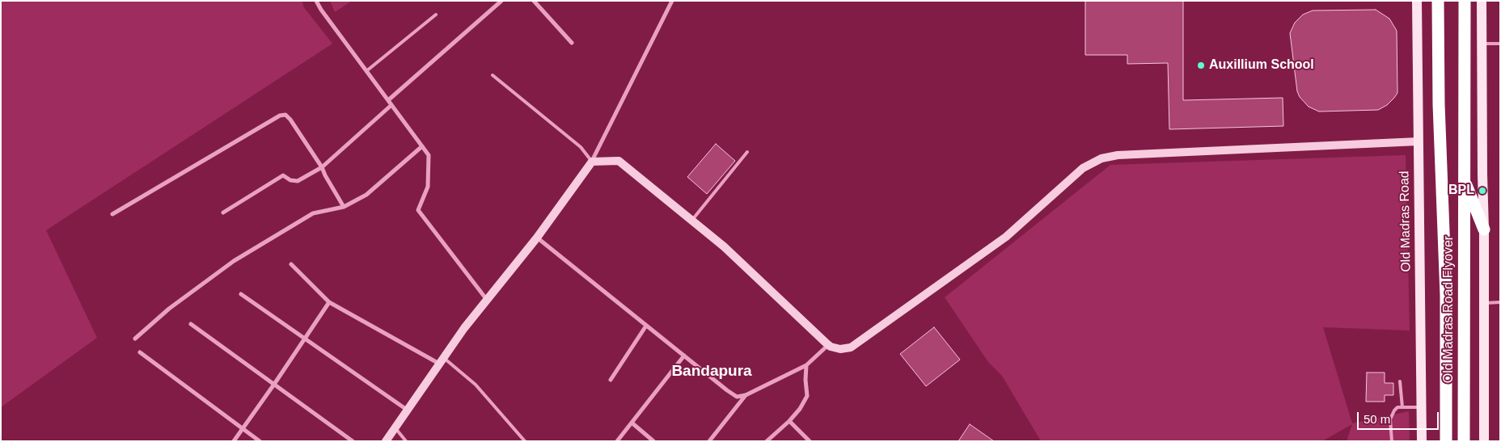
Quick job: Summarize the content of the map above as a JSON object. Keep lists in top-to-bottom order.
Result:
{
  "streets": {
    "highway": ["Old Madras Road Flyover"],
    "main road": ["Old Madras Road"]
  },
  "districts": ["Bandapura"],
  "places": ["Auxillium School", "BPL"],
  "scale_bar": "50 m"
}
